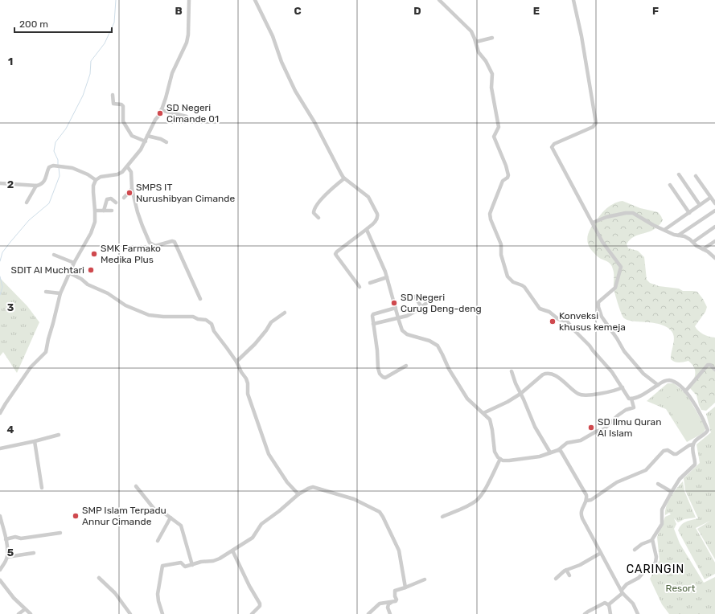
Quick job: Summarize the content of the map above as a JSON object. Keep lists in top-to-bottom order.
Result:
{
  "districts": ["CARINGIN"],
  "parks": ["Resort"],
  "places": [
    "SD Negeri Cimande 01",
    "SMPS IT Nurushibyan Cimande",
    "SMK Farmako Medika Plus",
    "SDIT Al Muchtari",
    "SD Negeri Curug Deng-deng",
    "Konveksi khusus kemeja",
    "SD Ilmu Quran Al Islam",
    "SMP Islam Terpadu Annur Cimande"
  ],
  "scale_bar": "200 m",
  "grid": {
    "columns": [
      "B",
      "C",
      "D",
      "E",
      "F"
    ],
    "rows": [
      "1",
      "2",
      "3",
      "4",
      "5"
    ]
  }
}
